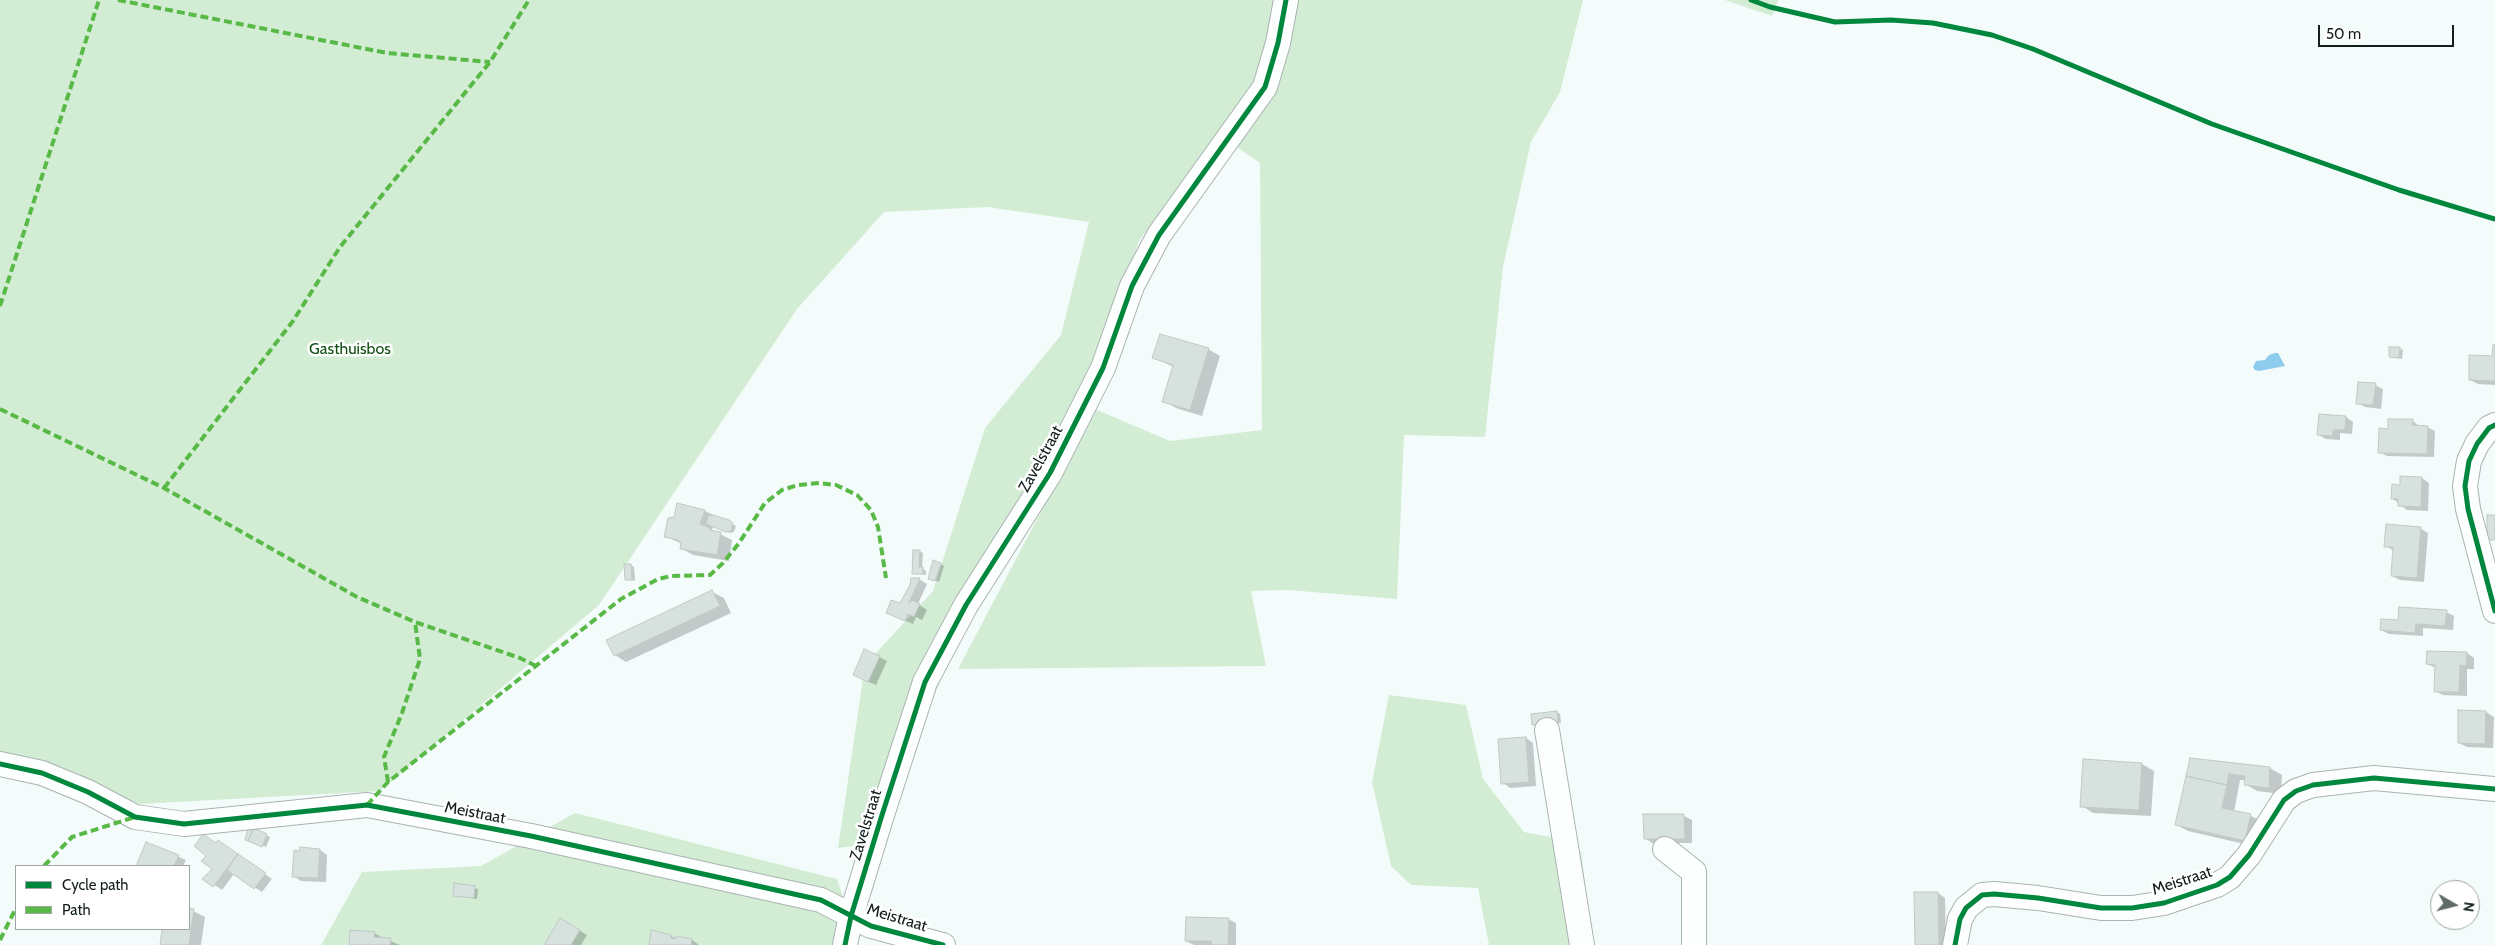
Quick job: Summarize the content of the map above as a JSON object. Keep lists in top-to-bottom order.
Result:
{
  "streets": {
    "street": ["Zavelstraat", "Meistraat"]
  },
  "crossings": [
    ["Zavelstraat", "Meistraat"]
  ],
  "parks": ["Gasthuisbos"],
  "legend": ["Cycle path", "Path"],
  "scale_bar": "50 m",
  "north": "right"
}
